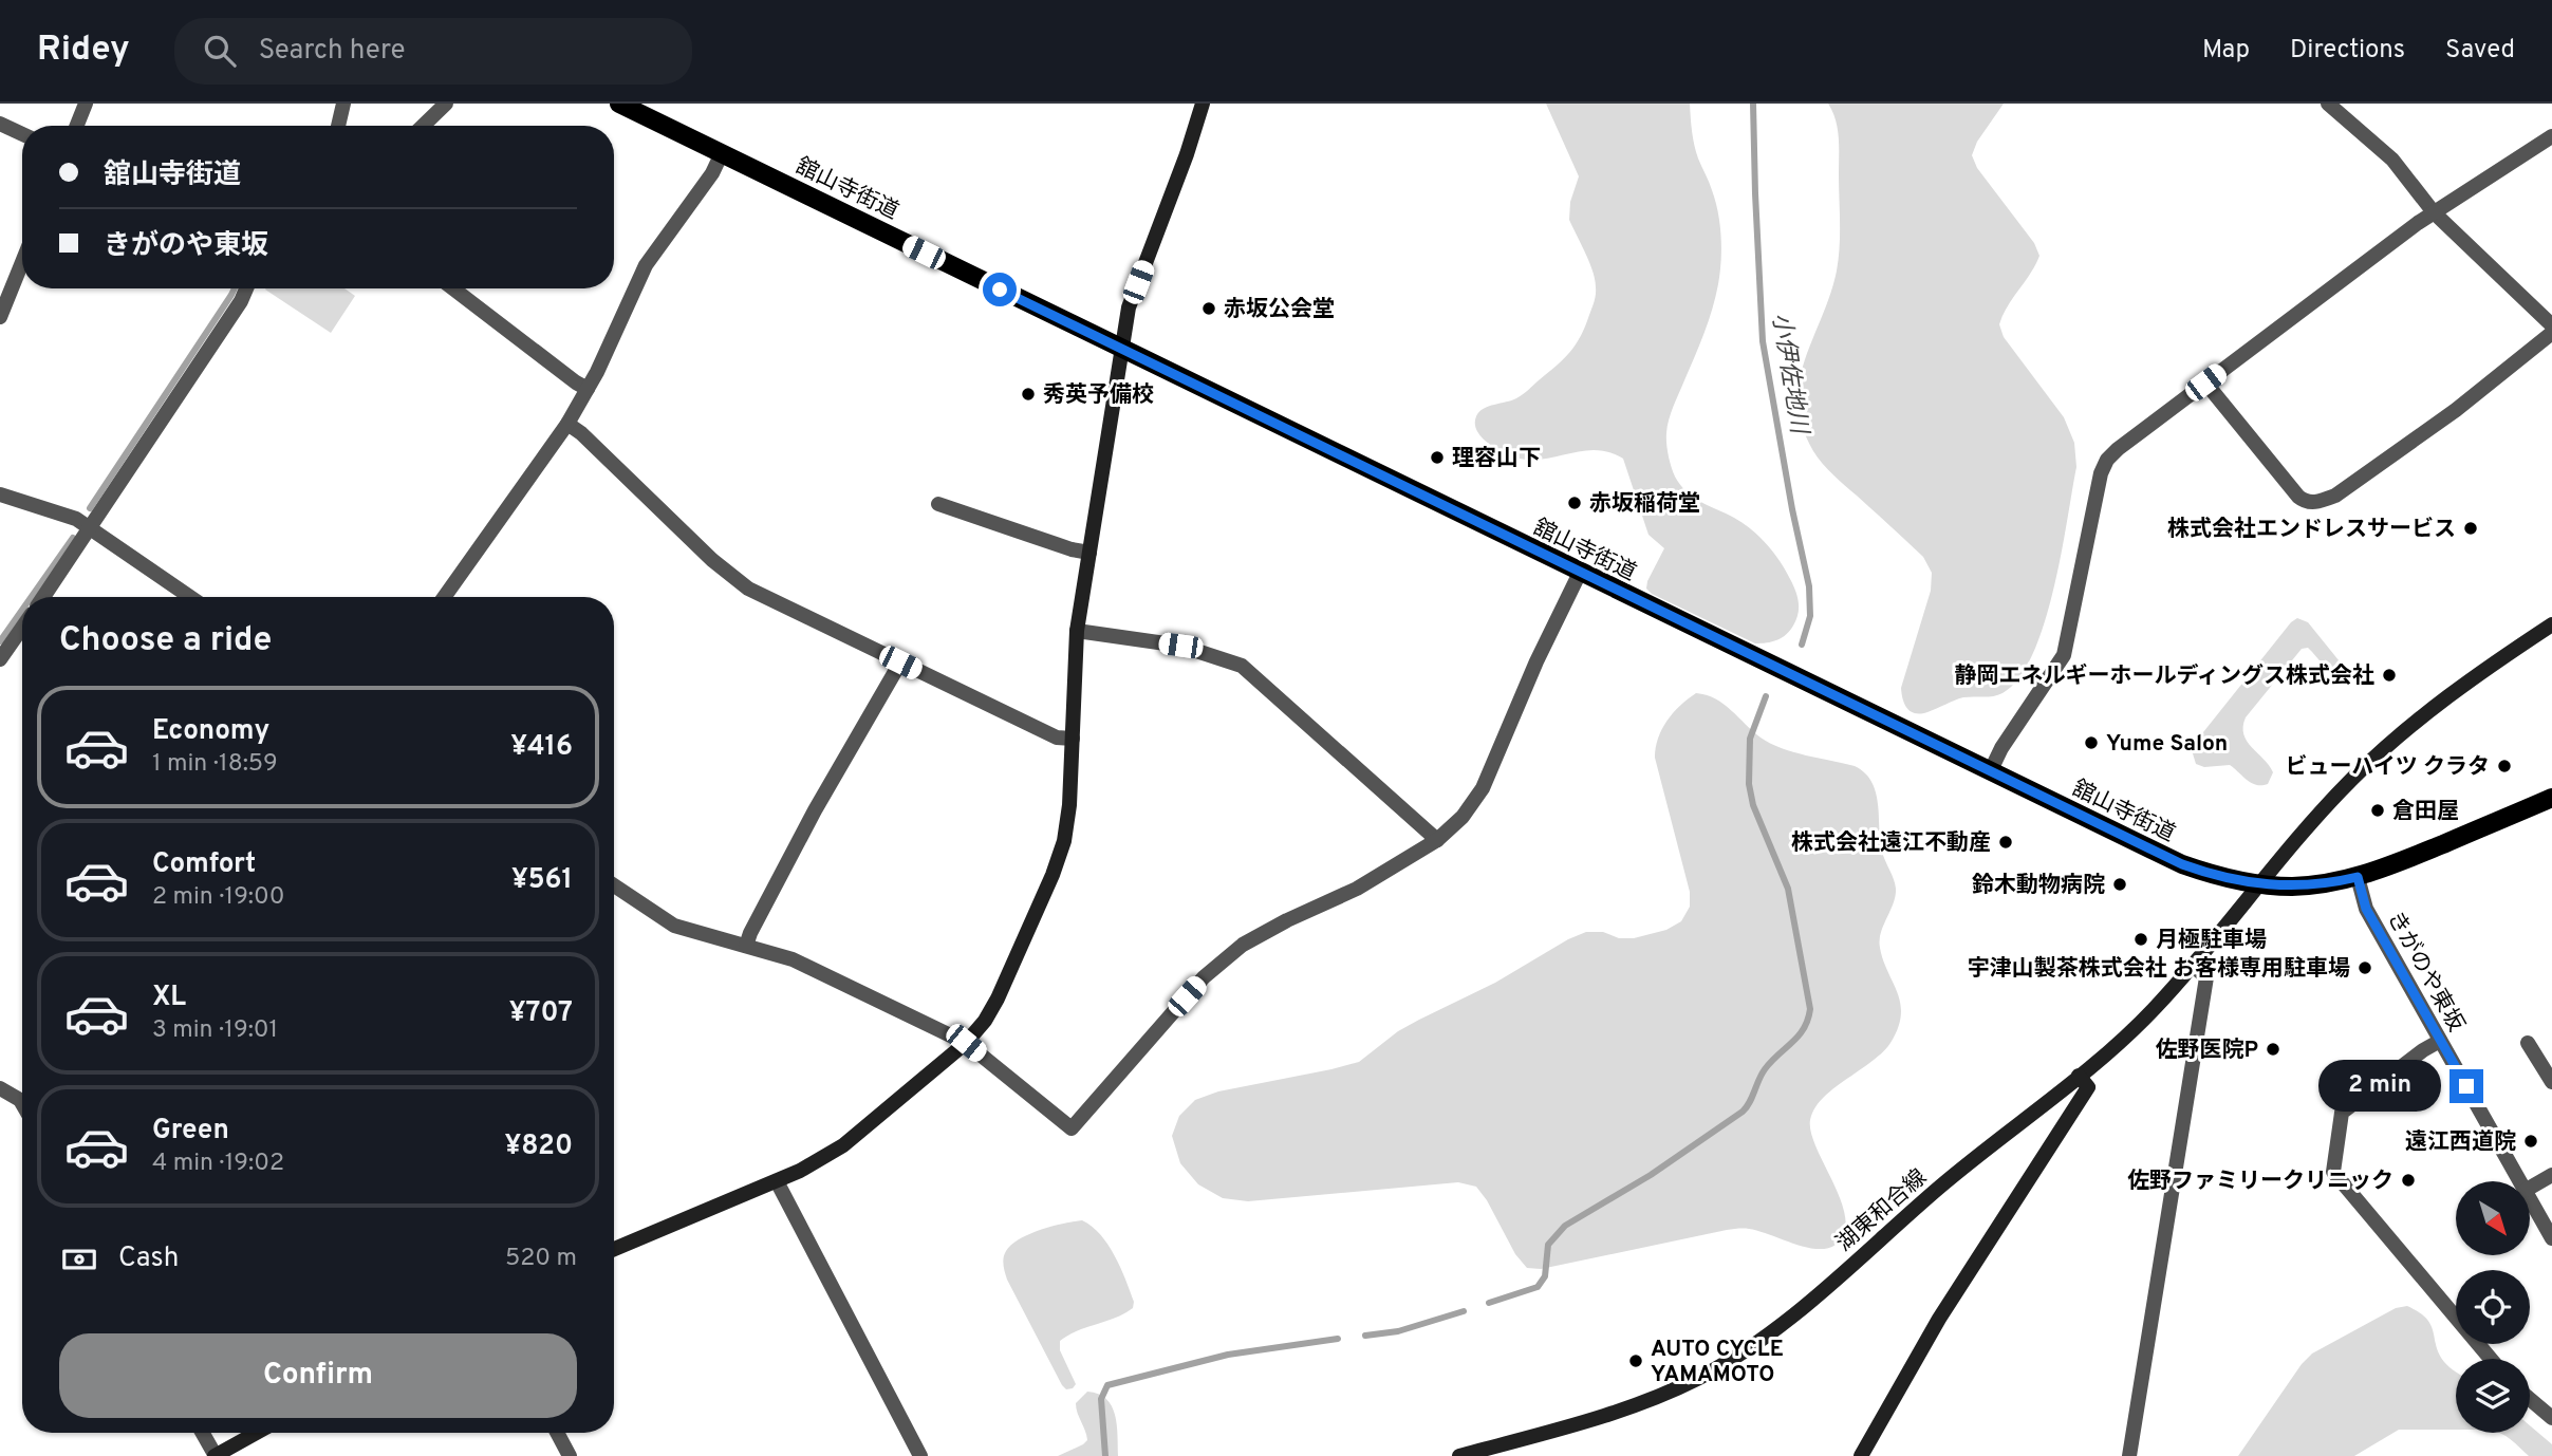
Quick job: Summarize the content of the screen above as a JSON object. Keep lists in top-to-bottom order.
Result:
{
  "streets": {
    "main road": ["舘山寺街道"],
    "street": ["きがのや東坂", "湖東和合線"]
  },
  "crossings": [
    ["舘山寺街道", "きがのや東坂"],
    ["舘山寺街道", "湖東和合線"]
  ],
  "water": ["小伊佐地川"],
  "places": [
    "赤坂公会堂",
    "秀英予備校",
    "理容山下",
    "赤坂稲荷堂",
    "株式会社エンドレスサービス",
    "静岡エネルギーホールディングス株式会社",
    "Yume Salon",
    "ビューハイツ クラタ",
    "倉田屋",
    "株式会社遠江不動産",
    "鈴木動物病院",
    "月極駐車場",
    "宇津山製茶株式会社 お客様専用駐車場",
    "佐野医院P",
    "遠江西道院",
    "佐野ファミリークリニック",
    "AUTO CYCLE YAMAMOTO"
  ],
  "north": "bottom right",
  "page": {
    "header": "Ridey",
    "search": "Search here",
    "nav": ["Map", "Directions", "Saved"],
    "banner": ["舘山寺街道", "きがのや東坂"],
    "heading": "Choose a ride",
    "list": [
      {
        "name": "Economy",
        "note": "1 min · 18:59",
        "value": "¥416"
      },
      {
        "name": "Comfort",
        "note": "2 min · 19:00",
        "value": "¥561"
      },
      {
        "name": "XL",
        "note": "3 min · 19:01",
        "value": "¥707"
      },
      {
        "name": "Green",
        "note": "4 min · 19:02",
        "value": "¥820"
      }
    ],
    "bubble": "2 min",
    "pay": ["Cash", "520 m"],
    "buttons": "Confirm"
  }
}
